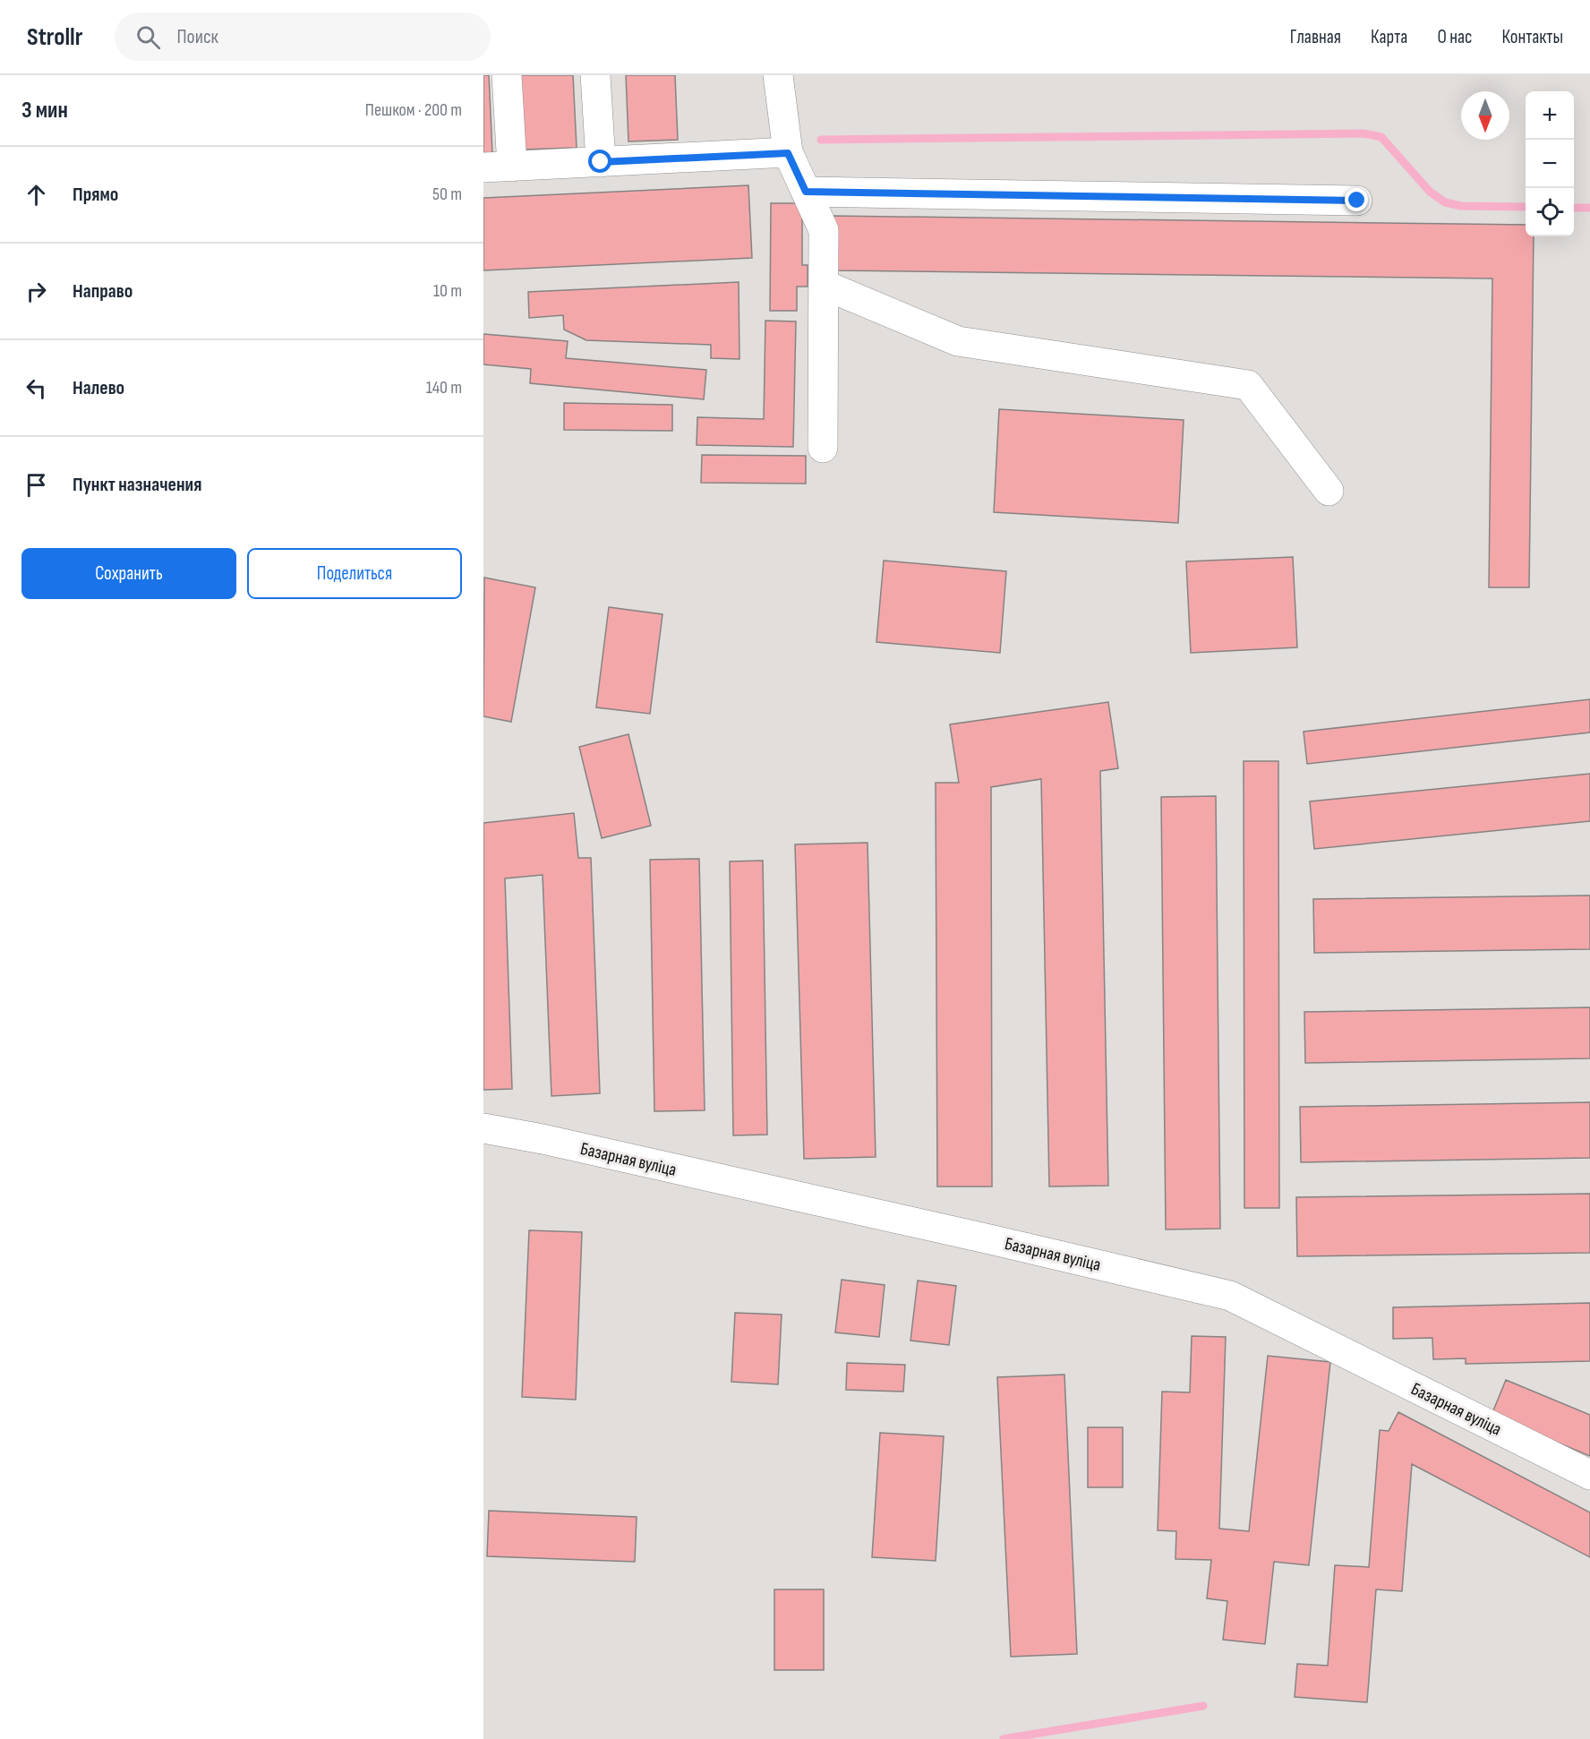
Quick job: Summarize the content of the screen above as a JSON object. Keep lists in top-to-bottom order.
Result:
{
  "streets": {
    "street": ["Базарная вуліца"]
  },
  "north": "bottom",
  "page": {
    "header": "Strollr",
    "search": "Поиск",
    "nav": [
      "Главная",
      "Карта",
      "О нас",
      "Контакты"
    ],
    "heading": ["3 мин", "Пешком · 200 m"],
    "map_buttons": ["+", "−"],
    "list": [
      ["Прямо", "50 m"],
      ["Направо", "10 m"],
      ["Налево", "140 m"],
      "Пункт назначения"
    ],
    "buttons": ["Сохранить", "Поделиться"]
  }
}
